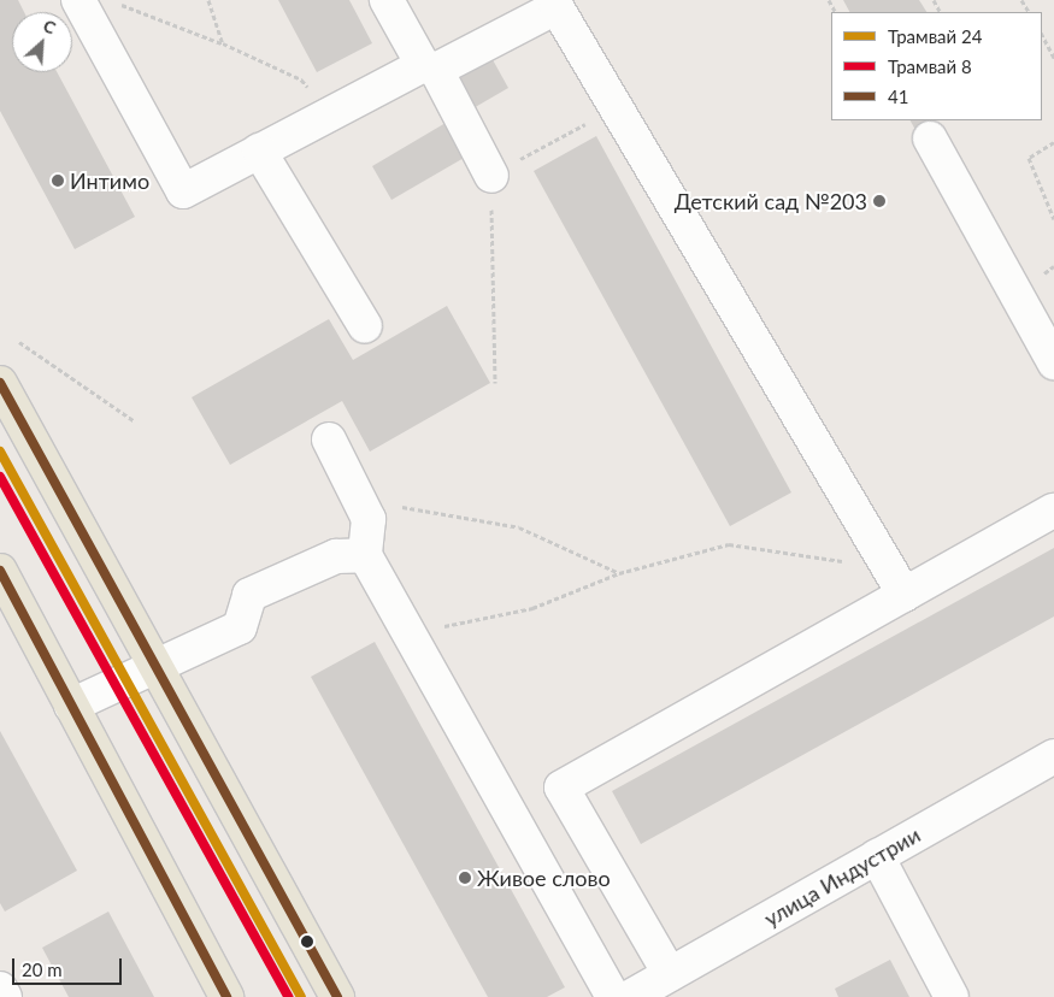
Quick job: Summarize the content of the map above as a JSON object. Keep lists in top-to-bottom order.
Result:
{
  "streets": {
    "street": ["улица Индустрии"]
  },
  "places": ["Интимо", "Детский сад №203", "Живое слово"],
  "lines": ["transit line 41", "tram line 24", "tram line 8"],
  "legend": ["Трамвай 24", "Трамвай 8", "41"],
  "scale_bar": "20 m",
  "north": "top right"
}
